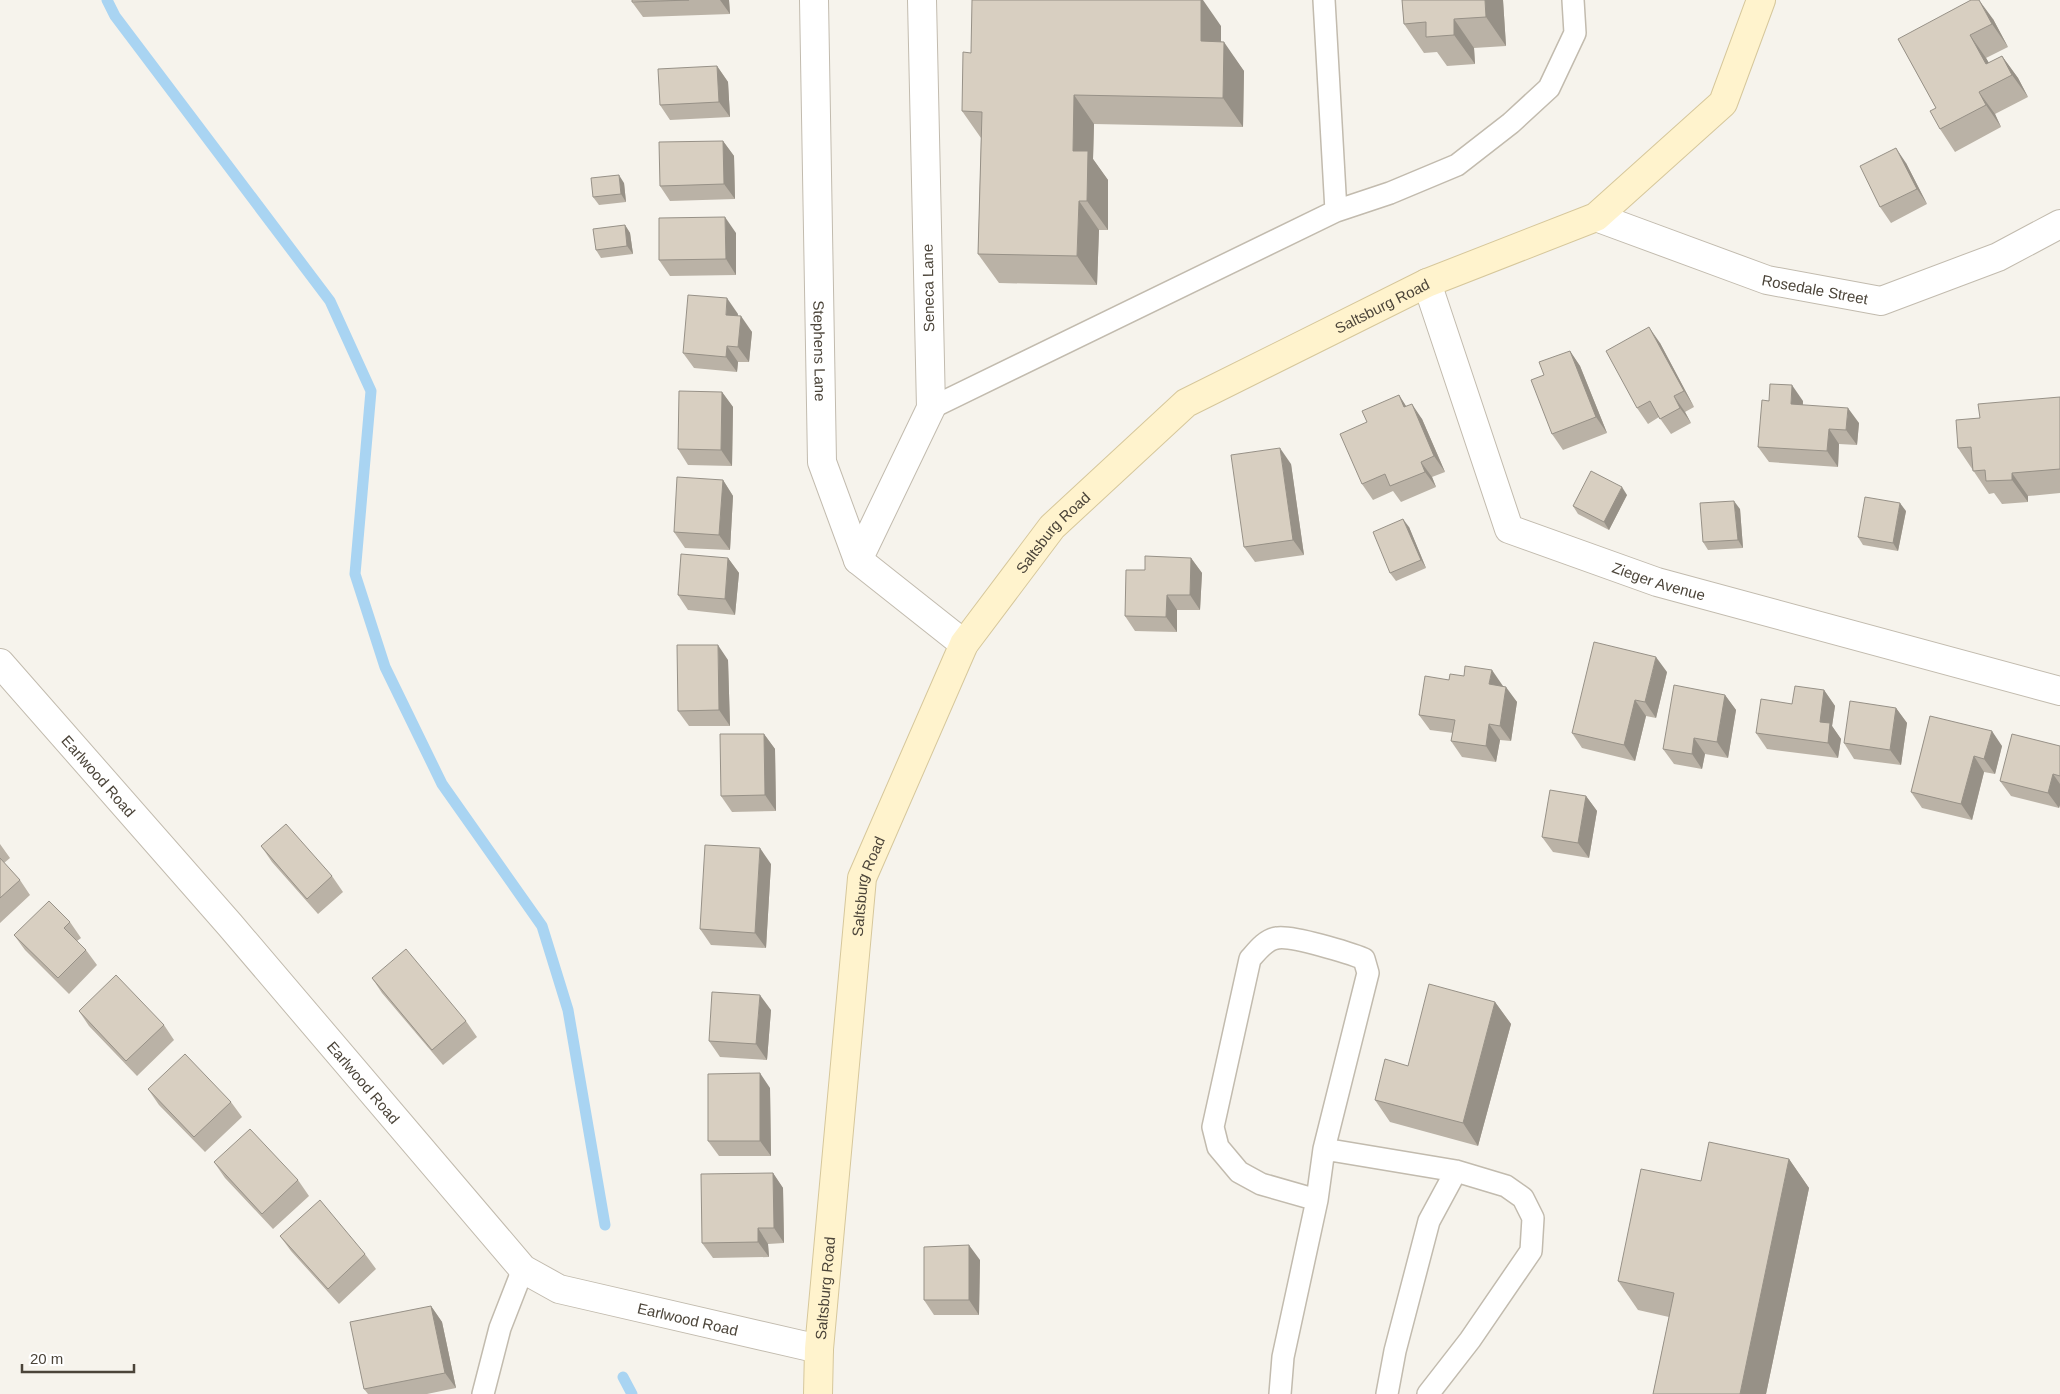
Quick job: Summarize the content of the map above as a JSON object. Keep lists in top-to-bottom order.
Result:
{
  "streets": {
    "main road": ["Saltsburg Road"],
    "street": [
      "Seneca Lane",
      "Rosedale Street",
      "Stephens Lane",
      "Zieger Avenue",
      "Earlwood Road"
    ]
  },
  "crossings": [
    ["Seneca Lane", "Stephens Lane"],
    ["Rosedale Street", "Saltsburg Road"],
    ["Saltsburg Road", "Zieger Avenue"],
    ["Saltsburg Road", "Earlwood Road"]
  ],
  "scale_bar": "20 m"
}
